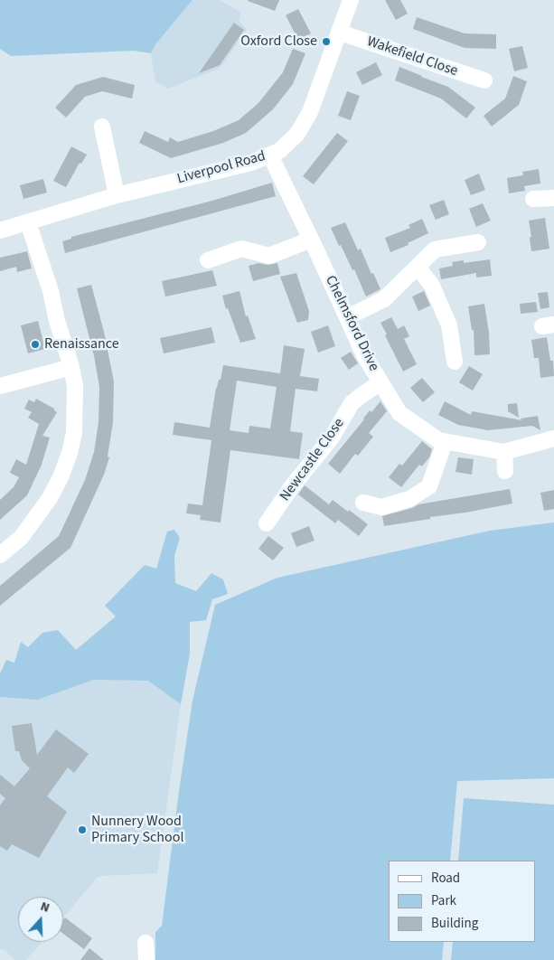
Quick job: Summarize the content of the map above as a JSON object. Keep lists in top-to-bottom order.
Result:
{
  "streets": {
    "street": [
      "Wakefield Close",
      "Liverpool Road",
      "Chelmsford Drive",
      "Newcastle Close"
    ]
  },
  "crossings": [
    ["Wakefield Close", "Liverpool Road"],
    ["Liverpool Road", "Chelmsford Drive"],
    ["Chelmsford Drive", "Newcastle Close"]
  ],
  "places": ["Oxford Close", "Renaissance", "Nunnery Wood Primary School"],
  "legend": ["Road", "Park", "Building"],
  "north": "top"
}
